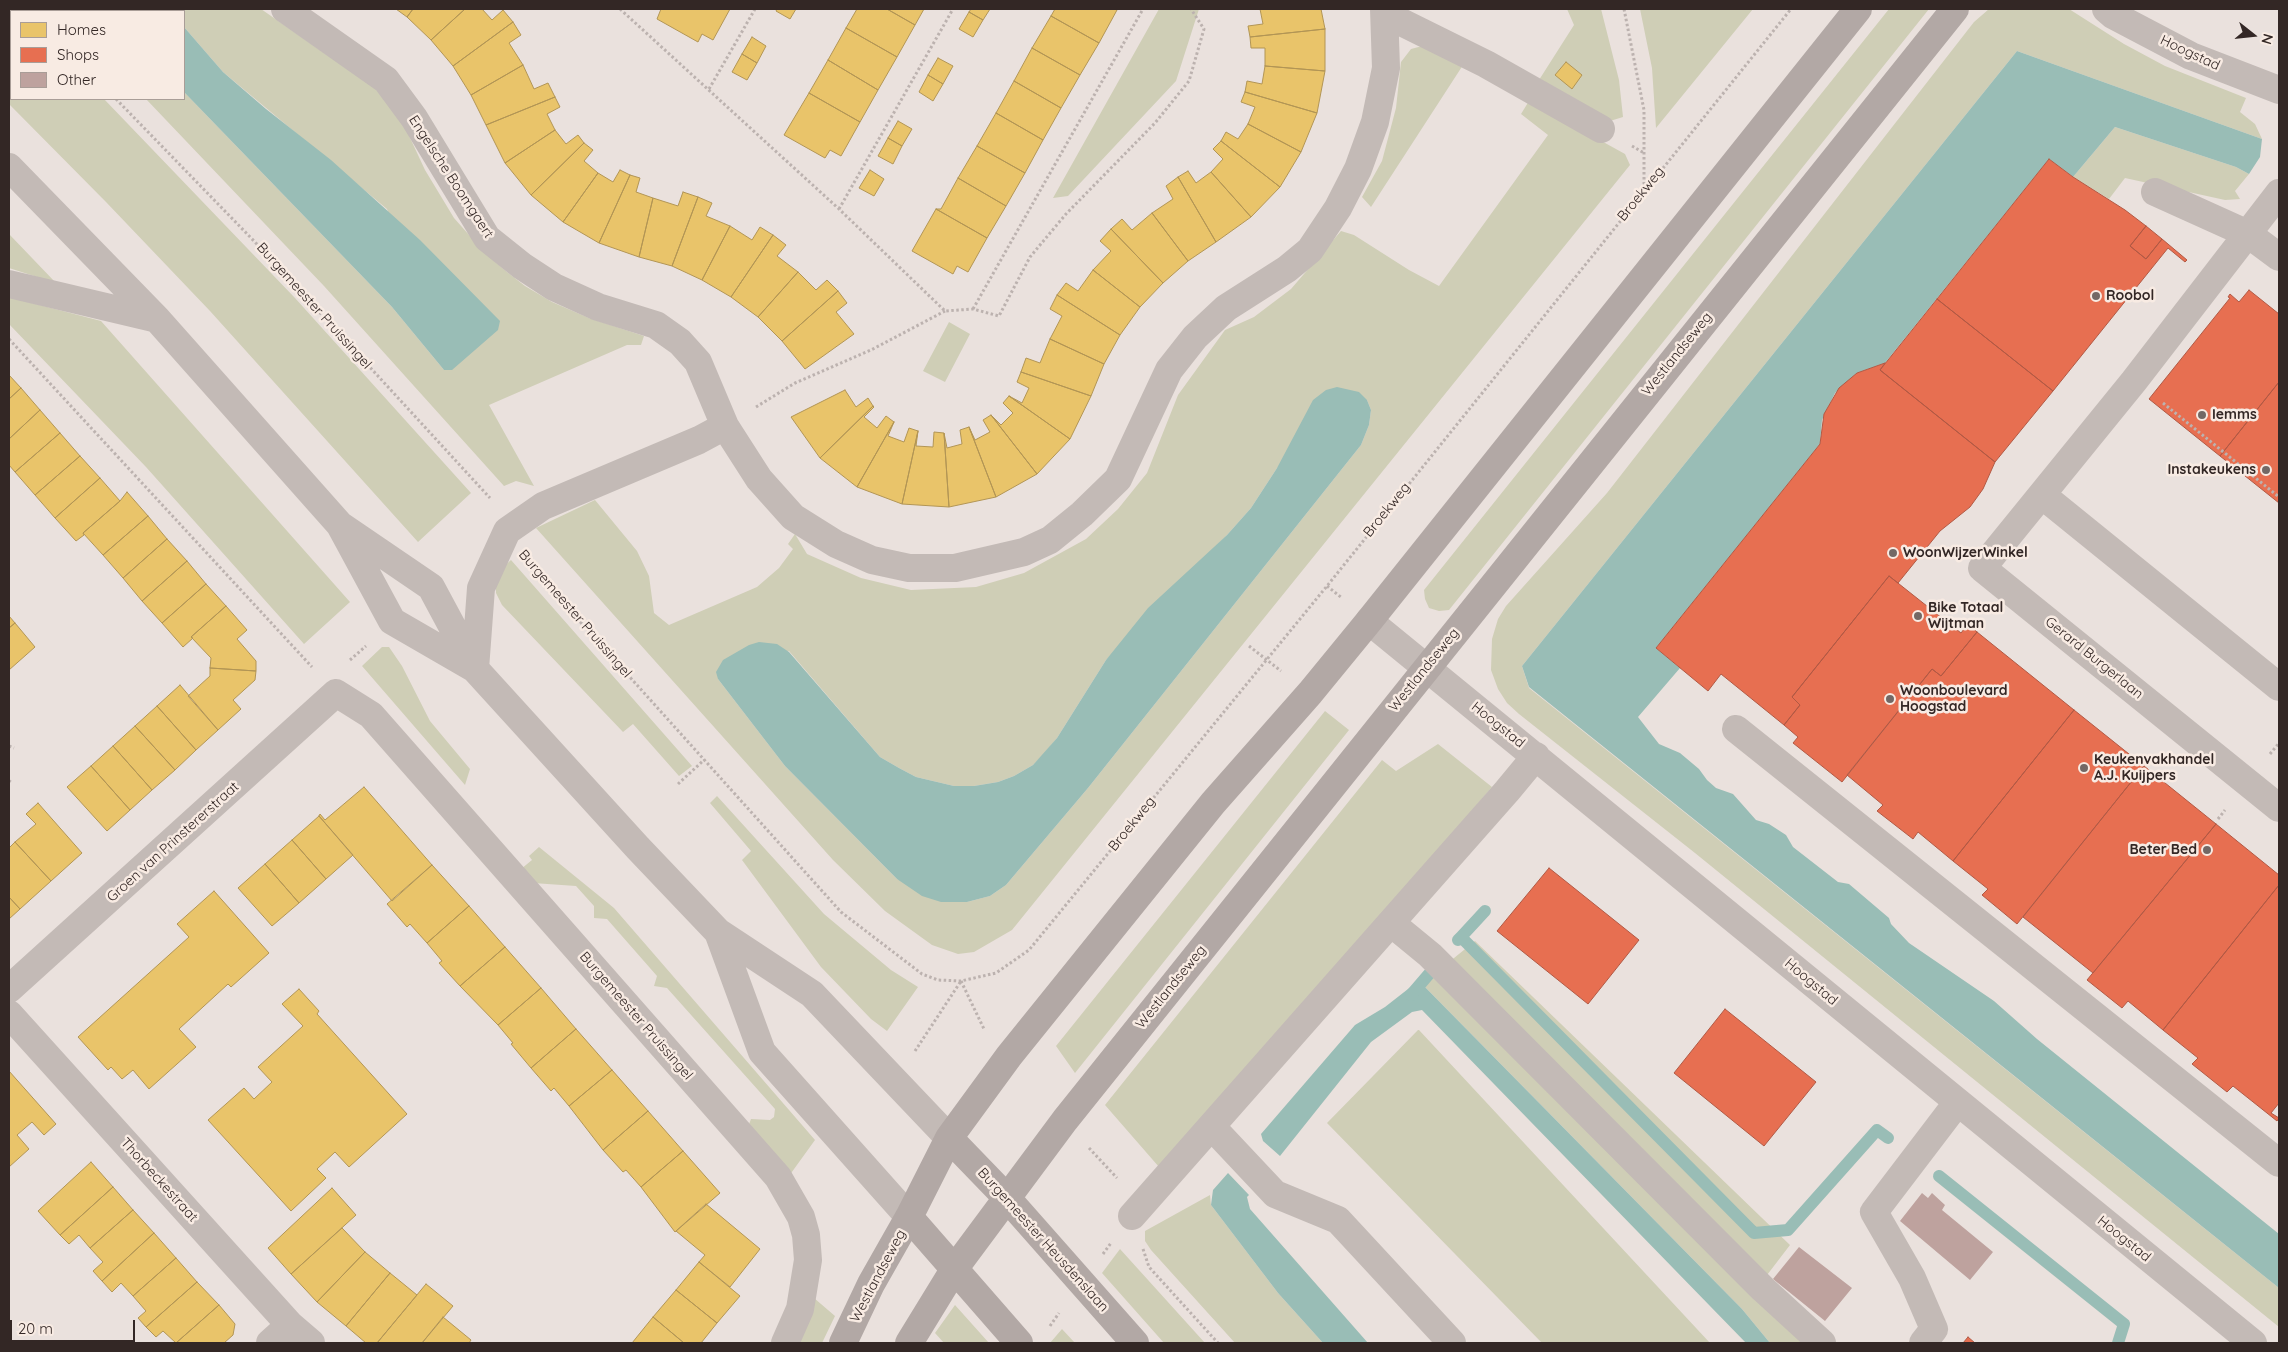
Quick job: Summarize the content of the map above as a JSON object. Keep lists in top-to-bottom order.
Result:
{
  "streets": {
    "main road": ["Westlandseweg", "Burgemeester Heusdenslaan"],
    "street": [
      "Hoogstad",
      "Engelsche Boomgaert",
      "Burgemeester Pruissingel",
      "Gerard Burgerlaan",
      "Groen van Prinstererstraat",
      "Thorbeckestraat"
    ],
    "path": ["Broekweg"]
  },
  "crossings": [
    ["Hoogstad", "Westlandseweg"],
    ["Broekweg", "Burgemeester Pruissingel"],
    ["Burgemeester Pruissingel", "Groen van Prinstererstraat"],
    ["Westlandseweg", "Burgemeester Heusdenslaan"]
  ],
  "places": [
    "Roobol",
    "Iemms",
    "Instakeukens",
    "WoonWijzerWinkel",
    "Bike Totaal Wijtman",
    "Woonboulevard Hoogstad",
    "Keukenvakhandel A.J. Kuijpers",
    "Beter Bed"
  ],
  "legend": ["Homes", "Shops", "Other"],
  "scale_bar": "20 m",
  "north": "right"
}
